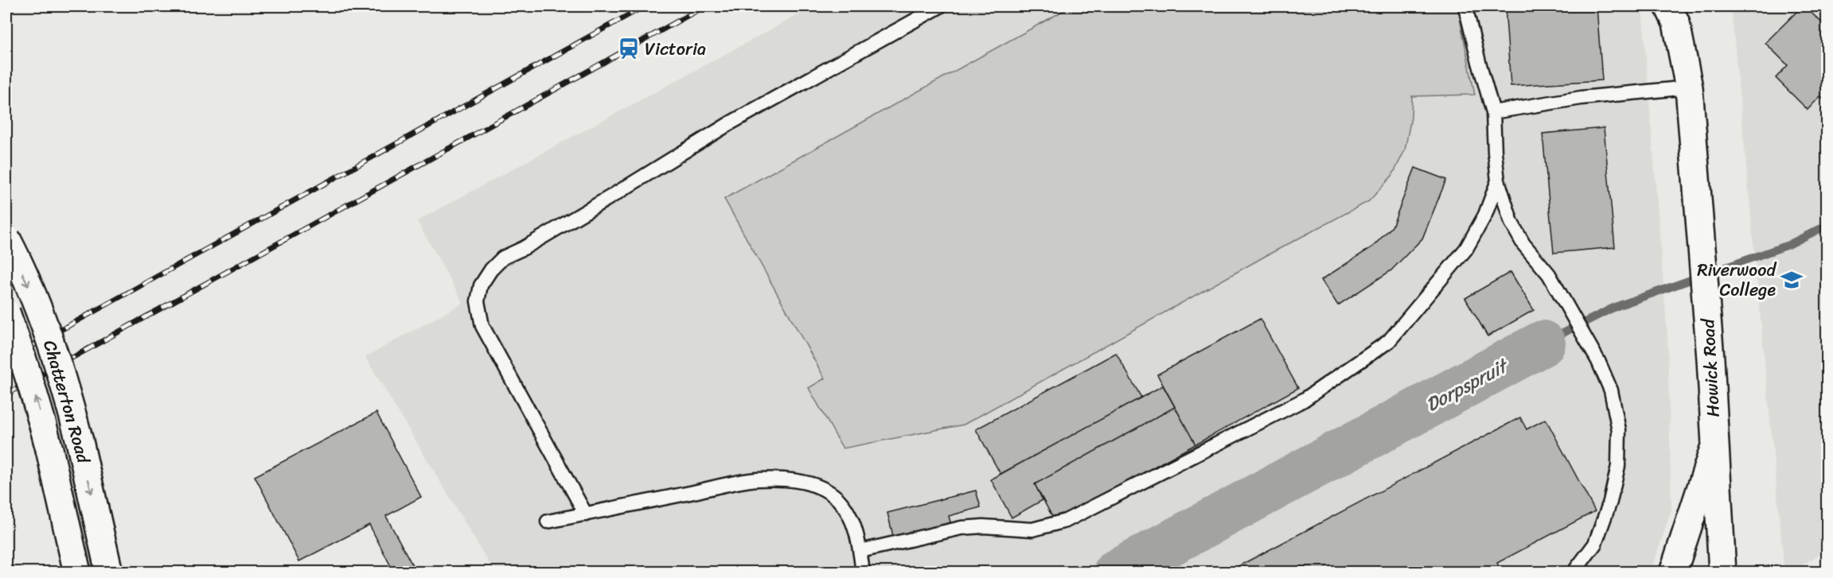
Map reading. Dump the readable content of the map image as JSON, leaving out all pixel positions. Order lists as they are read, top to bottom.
{
  "streets": {
    "street": ["Howick Road", "Chatterton Road"]
  },
  "water": ["Dorpspruit"],
  "places": {
    "station": ["Victoria"],
    "school or university": ["Riverwood College"]
  }
}
